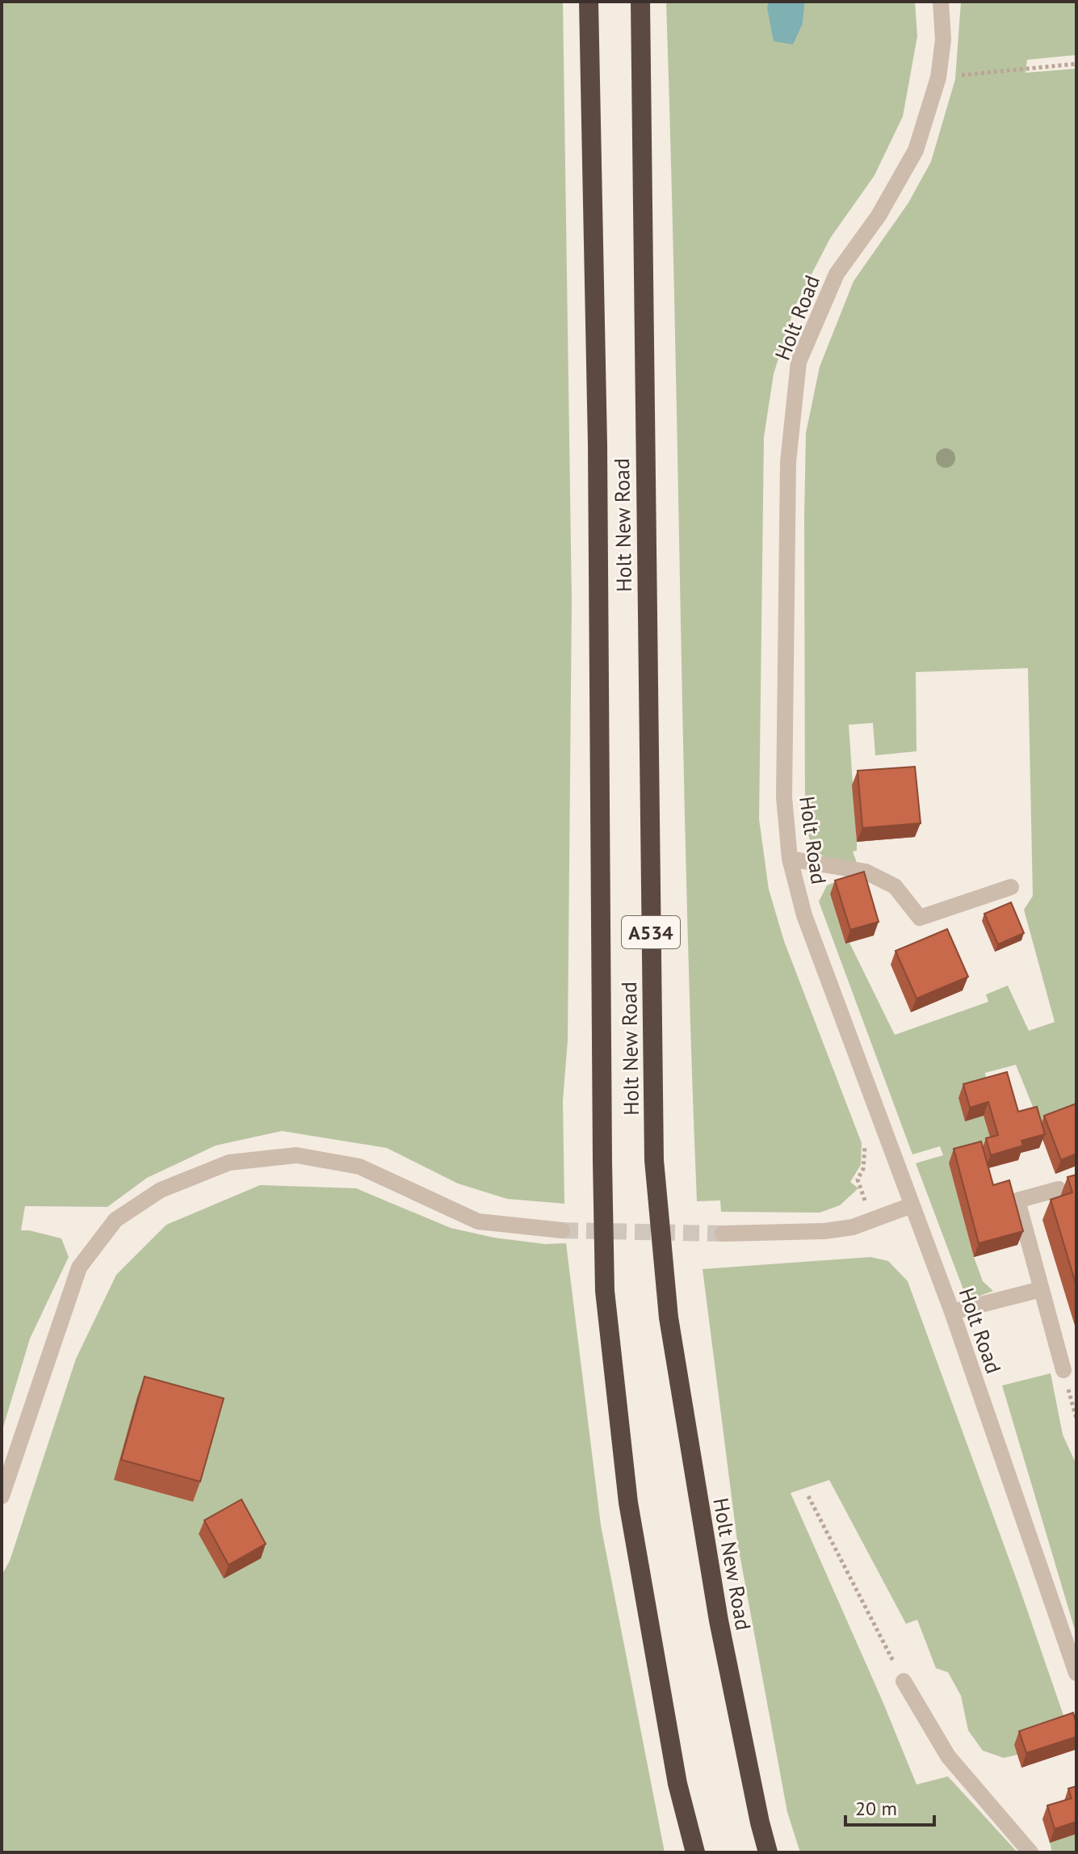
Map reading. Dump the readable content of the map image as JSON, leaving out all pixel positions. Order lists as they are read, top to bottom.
{
  "streets": {
    "highway": ["Holt New Road", "A534"],
    "street": ["Holt Road"]
  },
  "scale_bar": "20 m"
}
